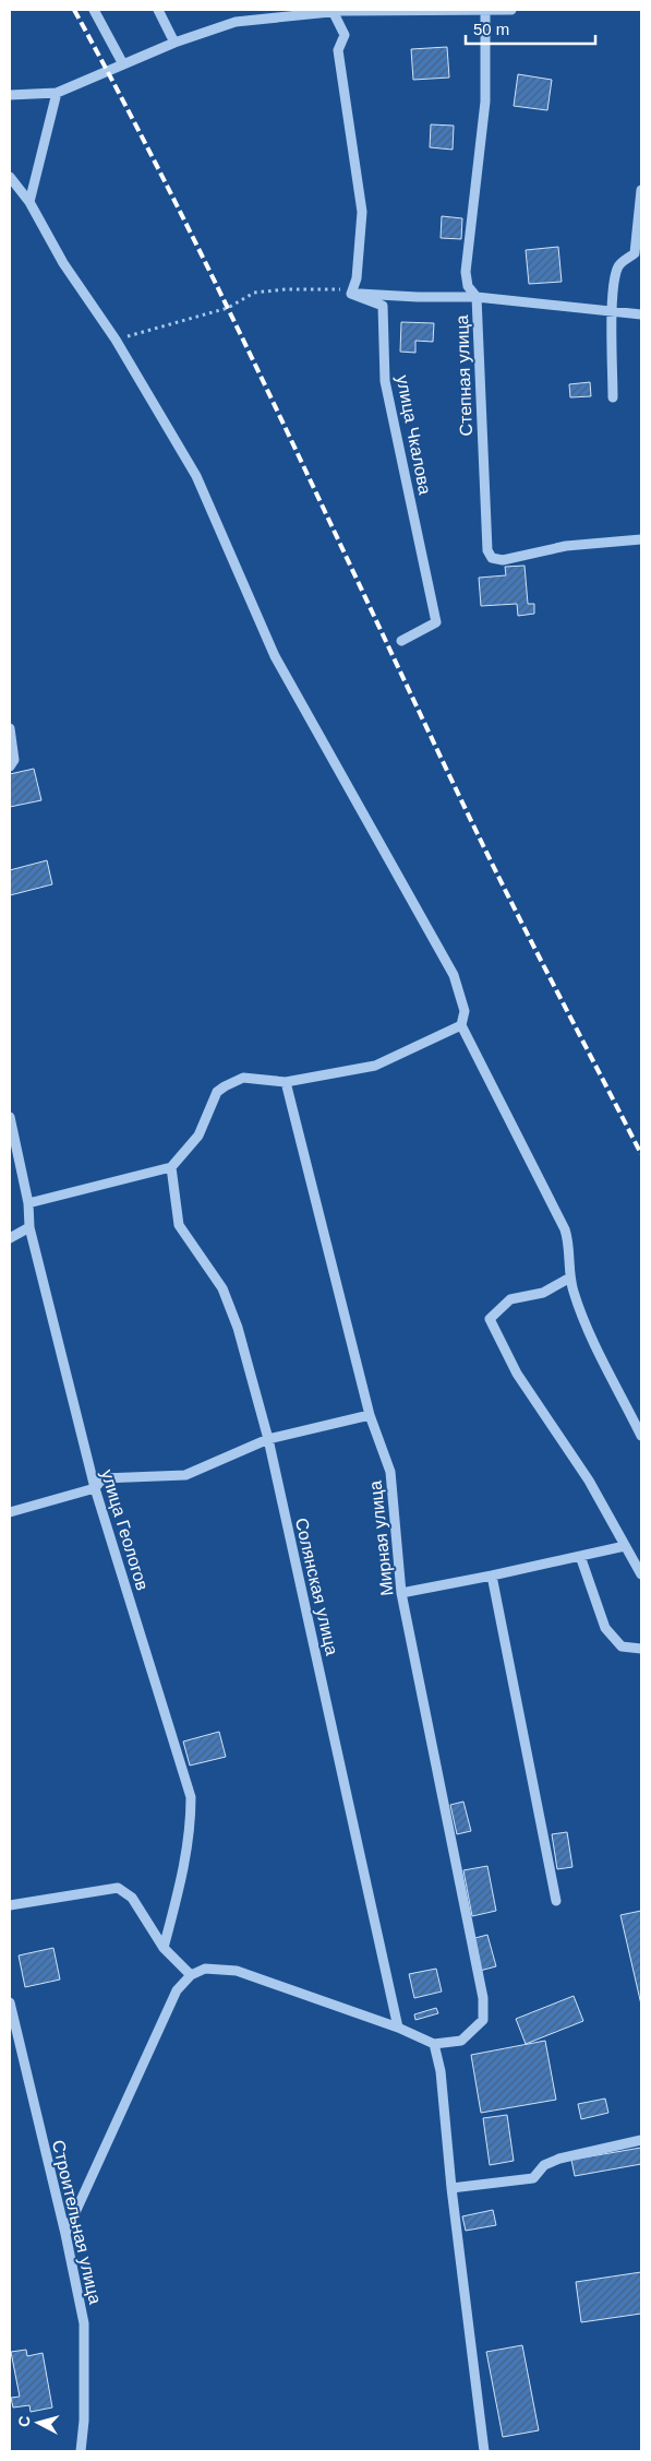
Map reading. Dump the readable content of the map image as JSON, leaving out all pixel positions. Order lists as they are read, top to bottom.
{
  "streets": {
    "street": [
      "Степная улица",
      "улица Чкалова",
      "улица Геологов",
      "Мирная улица",
      "Солянская улица",
      "Строительная улица"
    ]
  },
  "scale_bar": "50 m",
  "north": "left"
}
